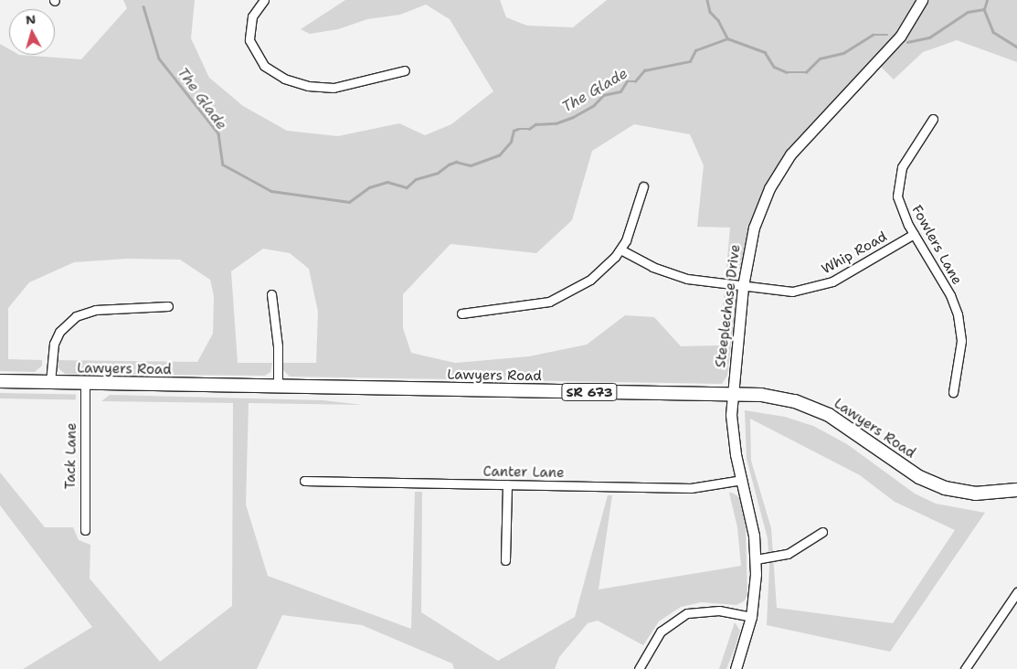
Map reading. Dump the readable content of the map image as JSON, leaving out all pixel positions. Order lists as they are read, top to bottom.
{
  "streets": {
    "main road": ["Lawyers Road", "SR 673"],
    "street": [
      "Fowlers Lane",
      "Whip Road",
      "Steeplechase Drive",
      "Tack Lane",
      "Canter Lane"
    ]
  },
  "crossings": [
    ["Fowlers Lane", "Whip Road"],
    ["Whip Road", "Steeplechase Drive"],
    ["Steeplechase Drive", "Lawyers Road"],
    ["Steeplechase Drive", "Canter Lane"],
    ["Lawyers Road", "Tack Lane"]
  ],
  "water": ["The Glade"],
  "north": "top"
}
